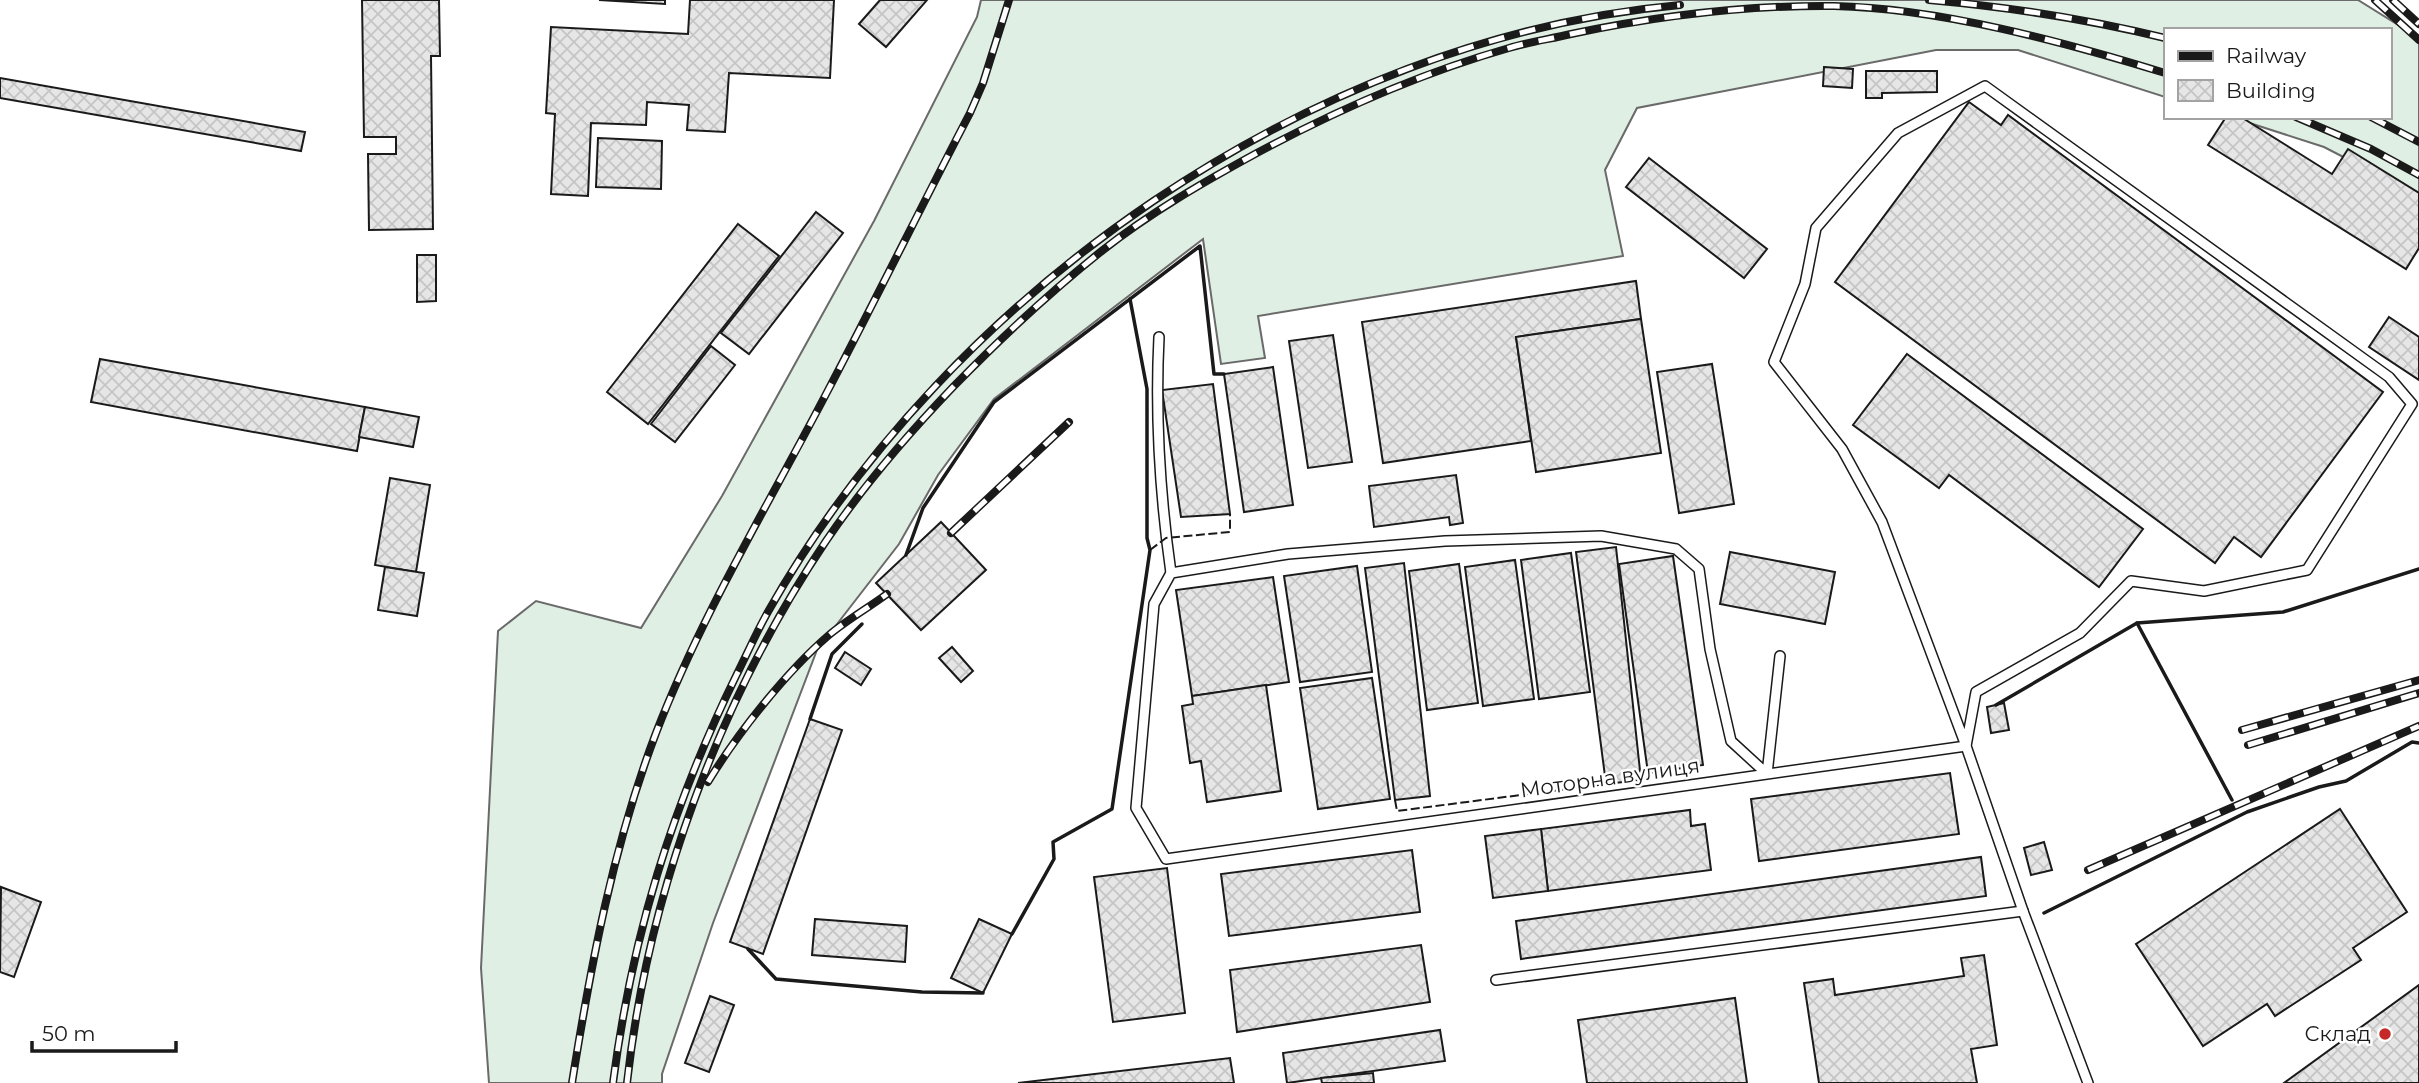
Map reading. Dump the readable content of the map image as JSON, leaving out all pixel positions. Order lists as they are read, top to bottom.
{
  "streets": {
    "lane": ["Моторна вулиця"]
  },
  "places": ["Склад"],
  "legend": ["Railway", "Building"],
  "scale_bar": "50 m"
}
